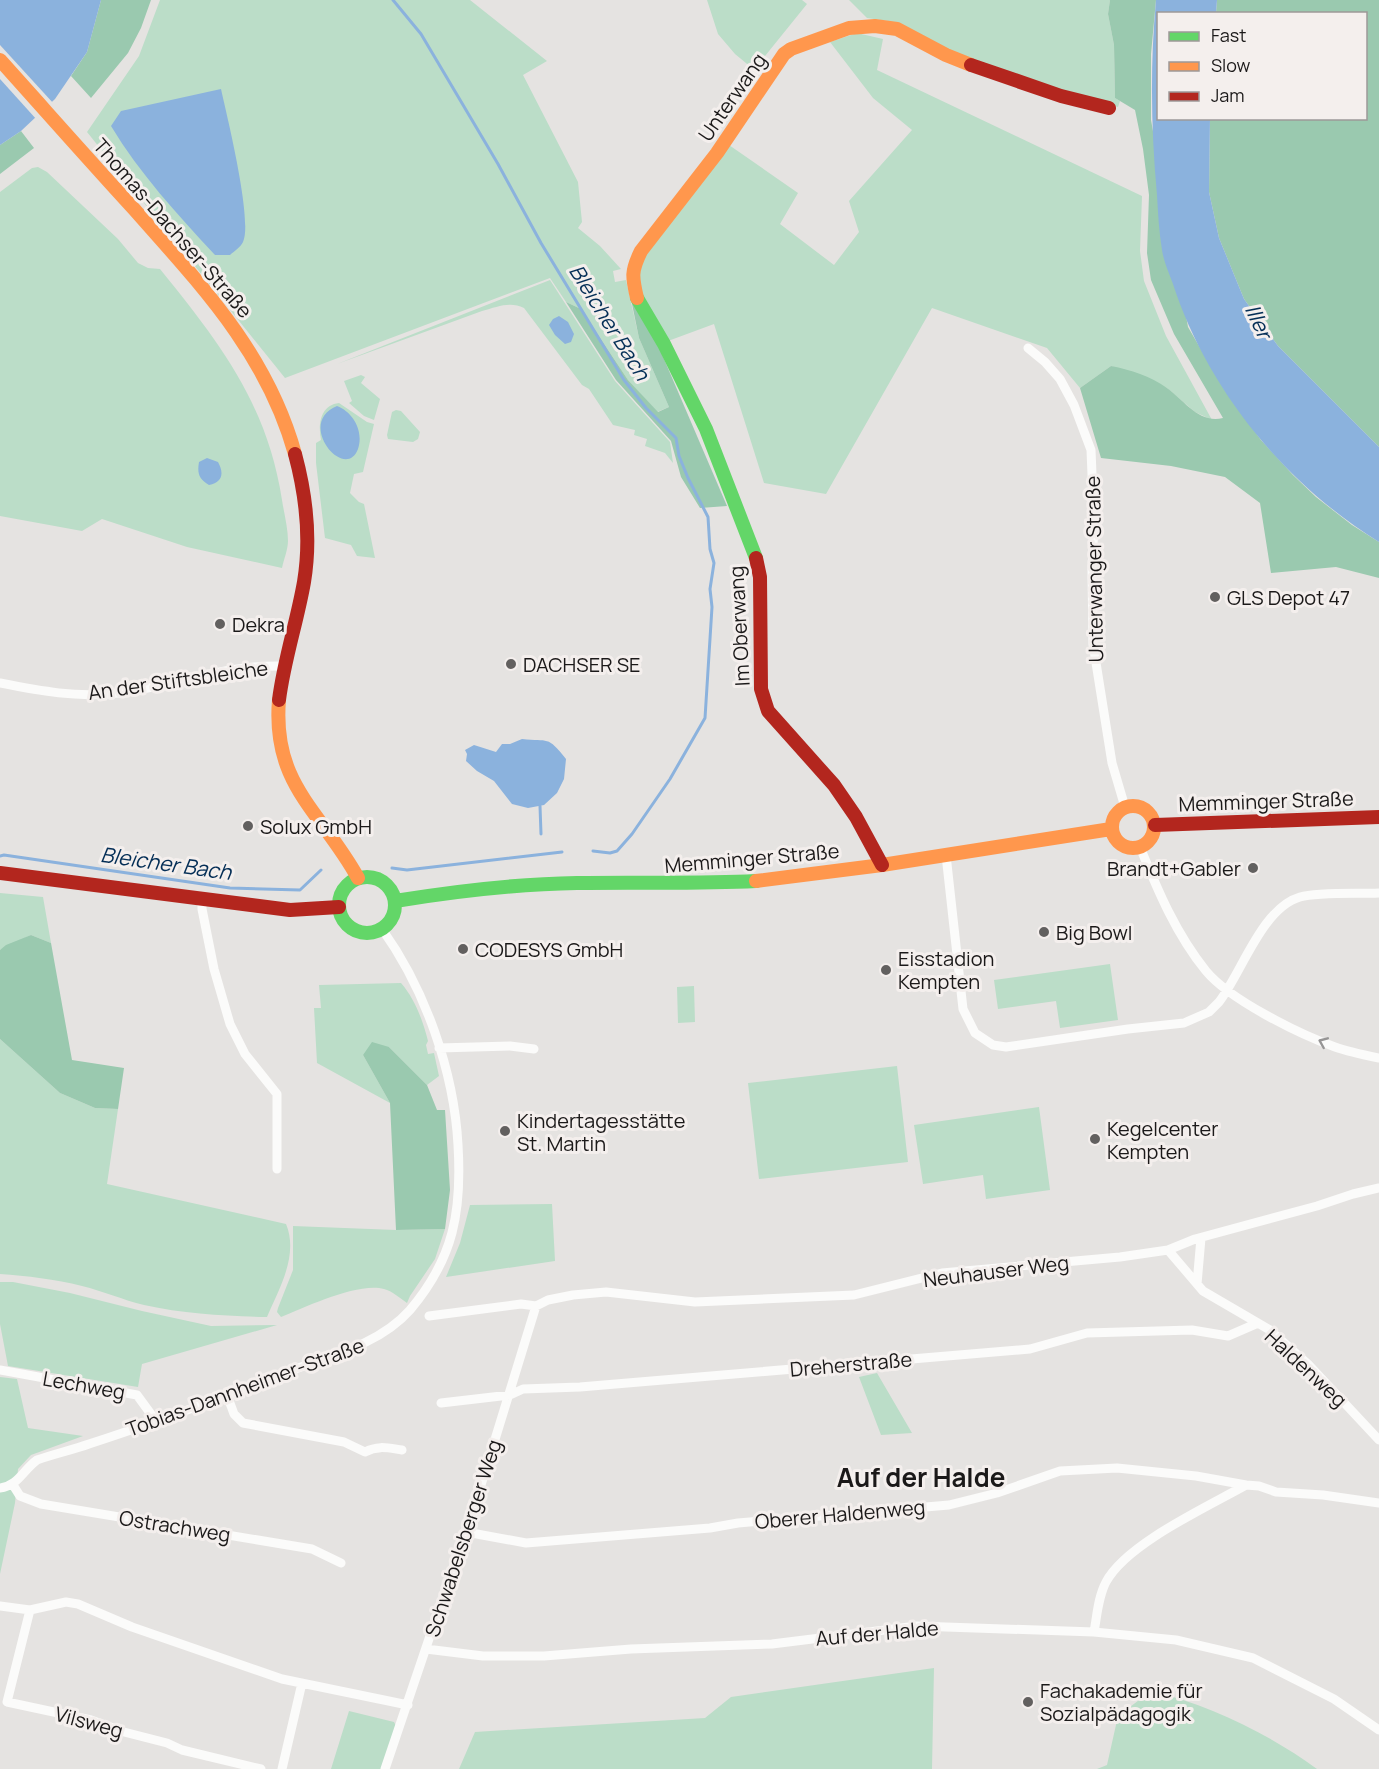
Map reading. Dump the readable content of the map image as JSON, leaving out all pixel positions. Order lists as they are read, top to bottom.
{
  "streets": {
    "street": [
      "Unterwang",
      "Thomas-Dachser-Straße",
      "Unterwanger Straße",
      "Im Oberwang",
      "An der Stiftsbleiche",
      "Memminger Straße",
      "Neuhauser Weg",
      "Dreherstraße",
      "Haldenweg",
      "Lechweg",
      "Tobias-Dannheimer-Straße",
      "Oberer Haldenweg",
      "Ostrachweg",
      "Schwabelsberger Weg",
      "Auf der Halde",
      "Vilsweg"
    ]
  },
  "crossings": [
    ["Unterwang", "Im Oberwang"],
    ["Thomas-Dachser-Straße", "An der Stiftsbleiche"],
    ["Thomas-Dachser-Straße", "Memminger Straße"],
    ["Thomas-Dachser-Straße", "Tobias-Dannheimer-Straße"],
    ["Unterwanger Straße", "Memminger Straße"],
    ["Im Oberwang", "Memminger Straße"],
    ["Memminger Straße", "Tobias-Dannheimer-Straße"],
    ["Neuhauser Weg", "Haldenweg"],
    ["Neuhauser Weg", "Schwabelsberger Weg"],
    ["Dreherstraße", "Haldenweg"],
    ["Dreherstraße", "Schwabelsberger Weg"],
    ["Lechweg", "Tobias-Dannheimer-Straße"],
    ["Tobias-Dannheimer-Straße", "Ostrachweg"],
    ["Oberer Haldenweg", "Schwabelsberger Weg"],
    ["Schwabelsberger Weg", "Auf der Halde"]
  ],
  "districts": ["Auf der Halde"],
  "water": ["Iller", "Bleicher Bach"],
  "places": [
    "GLS Depot 47",
    "Dekra",
    "DACHSER SE",
    "Solux GmbH",
    "Brandt+Gabler",
    "Big Bowl",
    "CODESYS GmbH",
    "Eisstadion Kempten",
    "Kindertagesstätte St. Martin",
    "Kegelcenter Kempten",
    "Fachakademie für Sozialpädagogik"
  ],
  "legend": ["Fast", "Slow", "Jam"]
}
